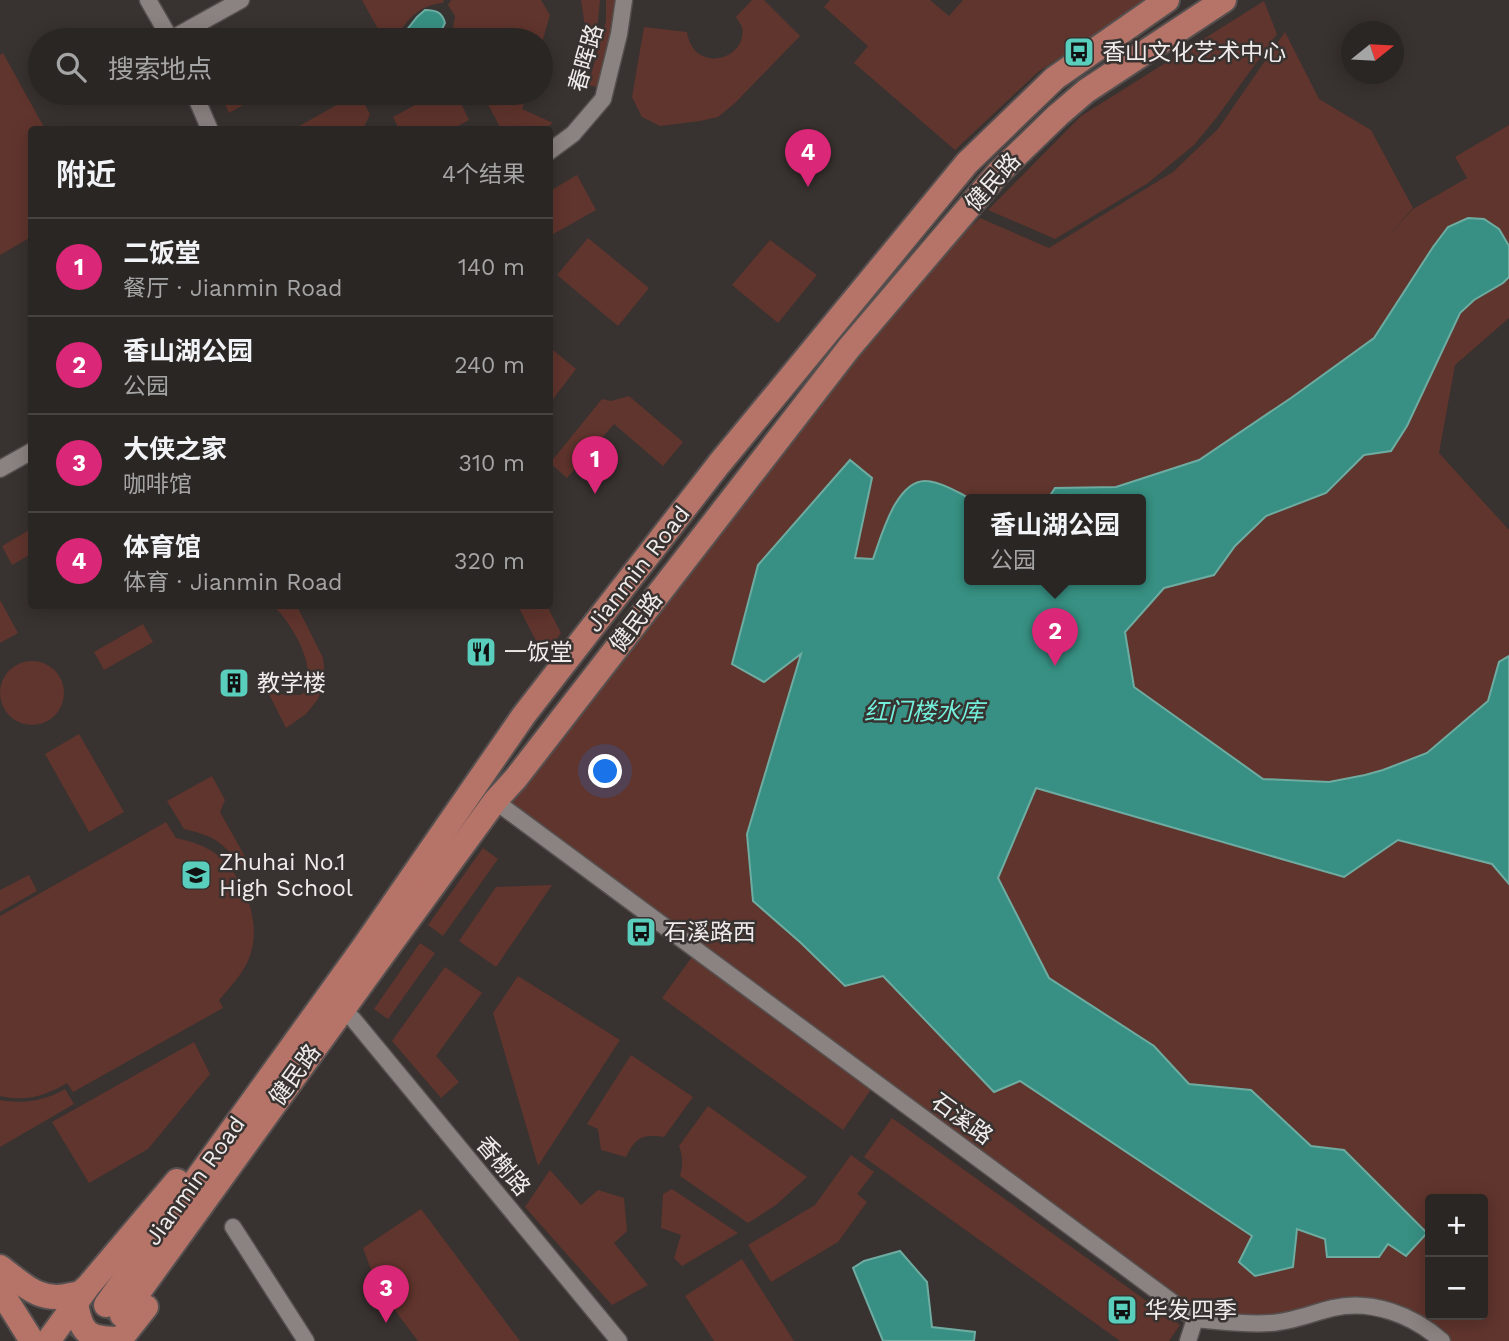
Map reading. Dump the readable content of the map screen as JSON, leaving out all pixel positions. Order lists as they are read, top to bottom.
{
  "streets": {
    "main road": ["健民路", "Jianmin Road"],
    "street": ["春晖路", "石溪路", "香榭路"]
  },
  "crossings": [
    ["健民路", "Jianmin Road"],
    ["健民路", "石溪路"]
  ],
  "water": ["红门楼水库"],
  "places": {
    "bus stop": ["香山文化艺术中心", "石溪路西", "华发四季"],
    "restaurant": ["一饭堂"],
    "building": ["教学楼"],
    "school or university": ["Zhuhai No.1 High School"]
  },
  "north": "right",
  "page": {
    "search": "搜索地点",
    "heading": ["附近", "4个结果"],
    "pins": [
      "4",
      "1",
      "2",
      "3"
    ],
    "list": [
      {
        "mark": "1",
        "name": "二饭堂",
        "note": "餐厅 · Jianmin Road",
        "value": "140 m"
      },
      {
        "mark": "2",
        "name": "香山湖公园",
        "note": "公园",
        "value": "240 m"
      },
      {
        "mark": "3",
        "name": "大侠之家",
        "note": "咖啡馆",
        "value": "310 m"
      },
      {
        "mark": "4",
        "name": "体育馆",
        "note": "体育 · Jianmin Road",
        "value": "320 m"
      }
    ],
    "popup": ["香山湖公园", "公园"],
    "map_buttons": ["+", "−"]
  }
}
